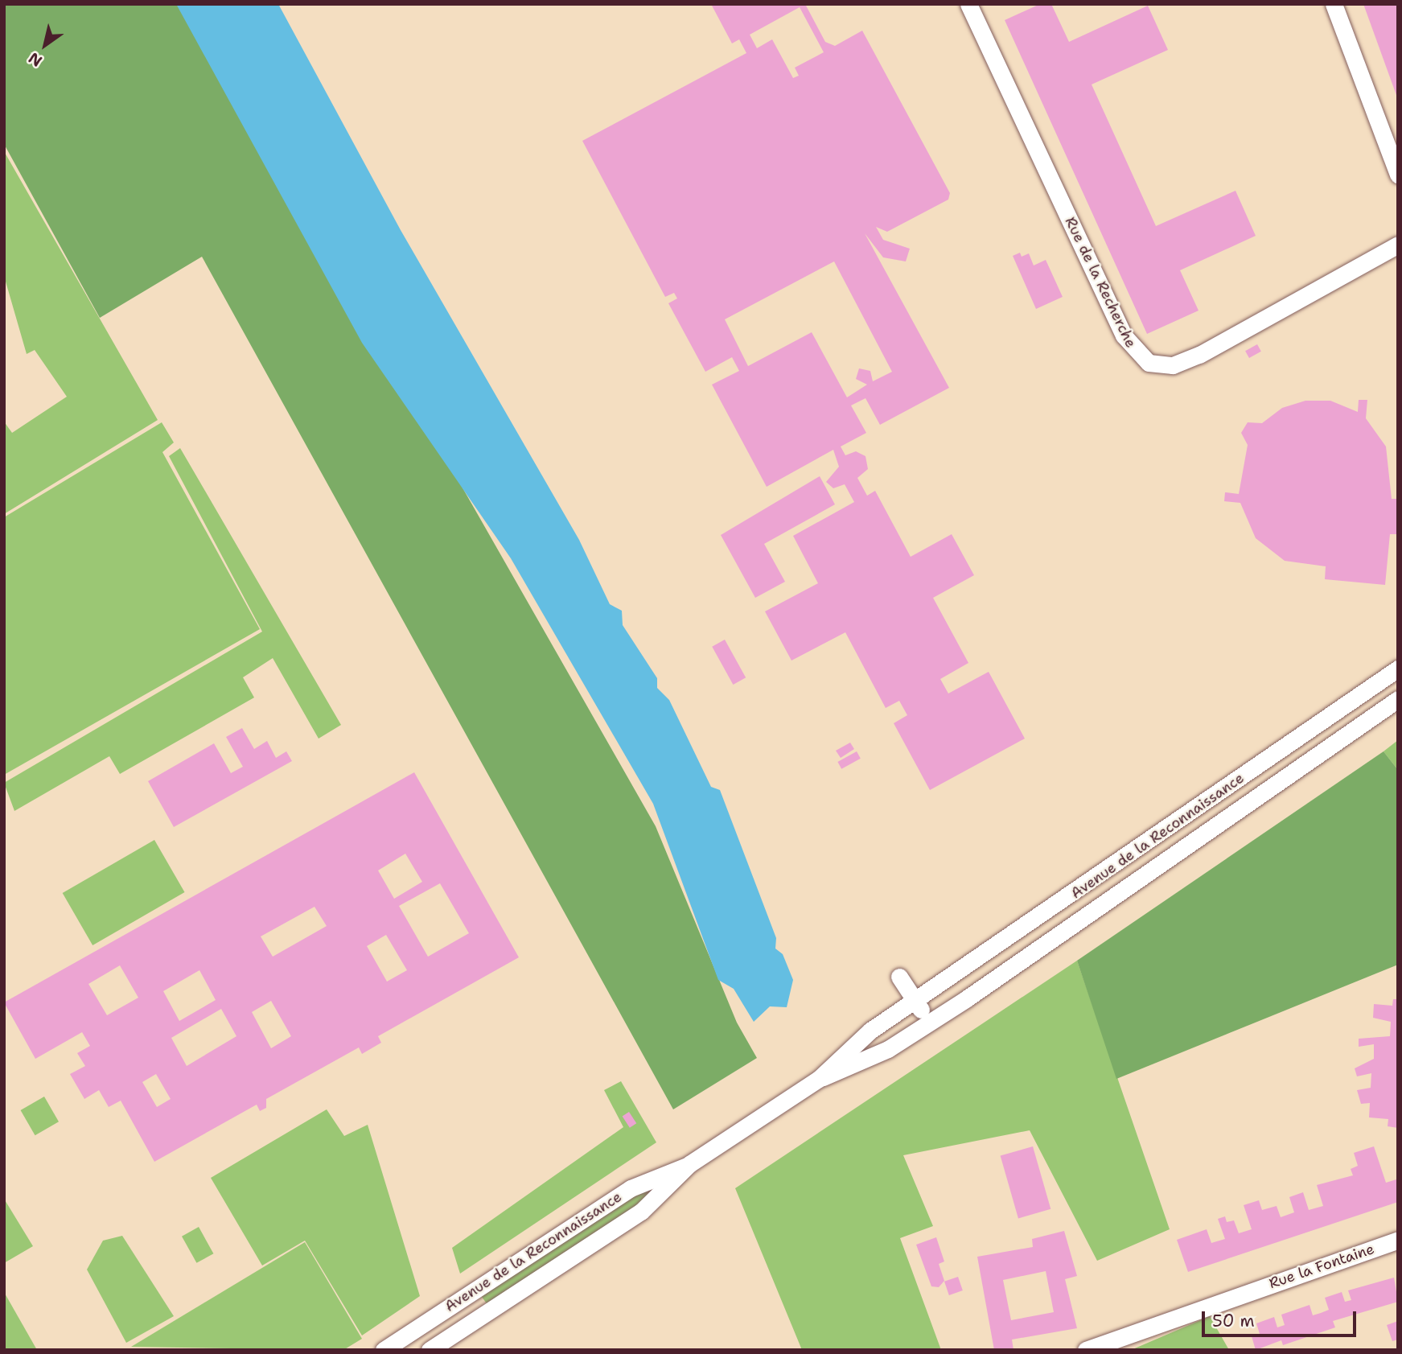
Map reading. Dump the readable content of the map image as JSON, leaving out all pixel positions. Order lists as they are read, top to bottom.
{
  "streets": {
    "street": ["Rue de la Recherche", "Avenue de la Reconnaissance", "Rue la Fontaine"]
  },
  "scale_bar": "50 m",
  "north": "bottom left"
}
